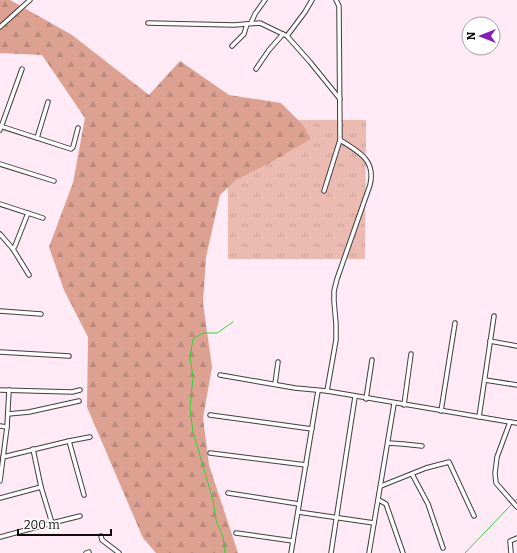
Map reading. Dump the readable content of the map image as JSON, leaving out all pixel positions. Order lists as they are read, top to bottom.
{
  "scale_bar": "200 m",
  "north": "left"
}
